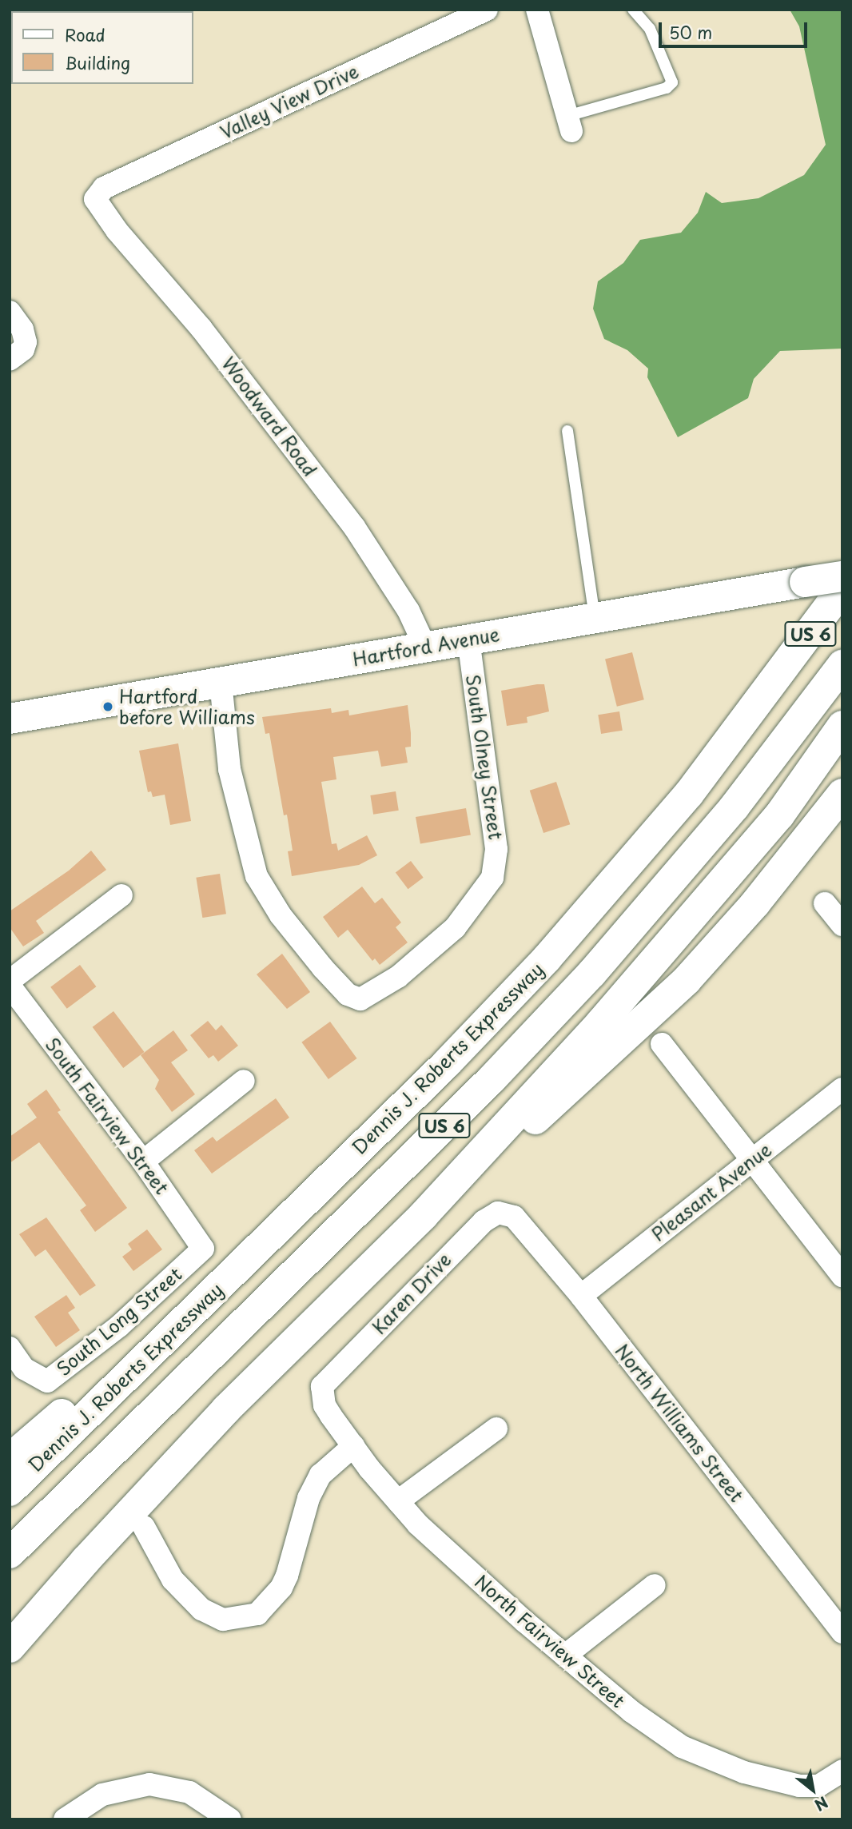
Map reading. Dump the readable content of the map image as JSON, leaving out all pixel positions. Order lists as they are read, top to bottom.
{
  "streets": {
    "main road": ["US 6", "Hartford Avenue", "Dennis J. Roberts Expressway"],
    "street": [
      "Valley View Drive",
      "Woodward Road",
      "South Olney Street",
      "South Fairview Street",
      "Pleasant Avenue",
      "Karen Drive",
      "South Long Street",
      "North Williams Street",
      "North Fairview Street"
    ]
  },
  "crossings": [
    ["Valley View Drive", "Woodward Road"],
    ["Woodward Road", "Hartford Avenue"],
    ["Hartford Avenue", "South Olney Street"],
    ["South Fairview Street", "South Long Street"],
    ["Pleasant Avenue", "North Williams Street"],
    ["Karen Drive", "North Williams Street"],
    ["Karen Drive", "North Fairview Street"]
  ],
  "places": ["Hartford before Williams"],
  "legend": ["Road", "Building"],
  "scale_bar": "50 m",
  "north": "bottom right"
}
